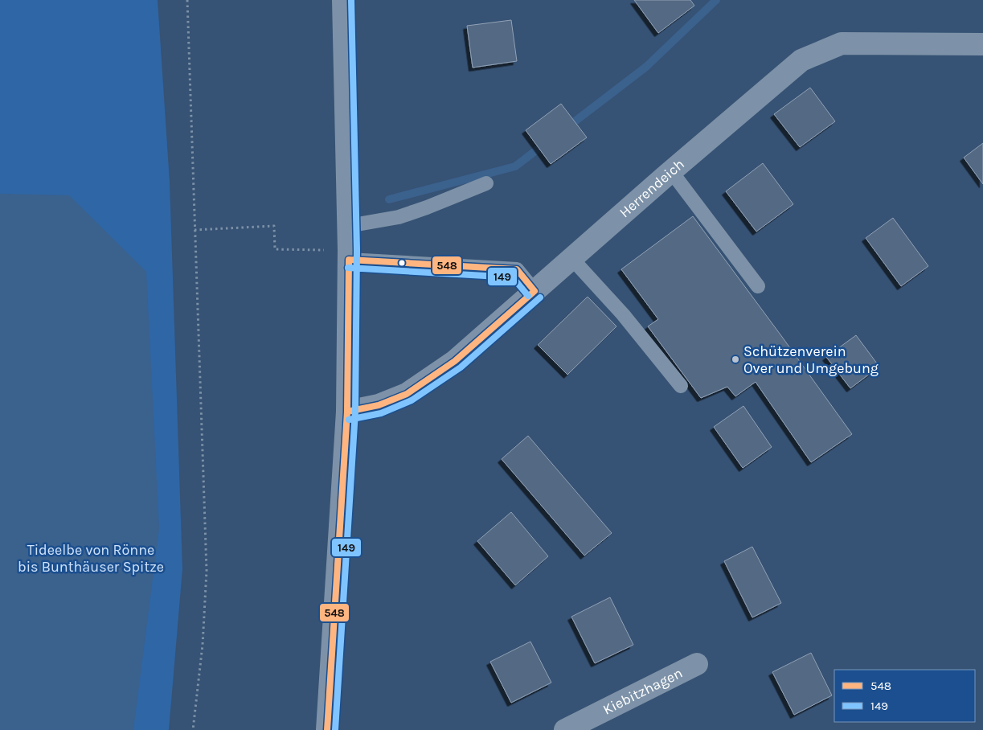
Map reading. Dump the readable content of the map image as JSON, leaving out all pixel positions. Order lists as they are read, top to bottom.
{
  "streets": {
    "street": ["Herrendeich", "Kiebitzhagen"]
  },
  "parks": ["Tideelbe von Rönne bis Bunthäuser Spitze"],
  "places": ["Schützenverein Over und Umgebung"],
  "lines": ["transit line 149", "transit line 548"],
  "legend": ["548", "149"]
}
